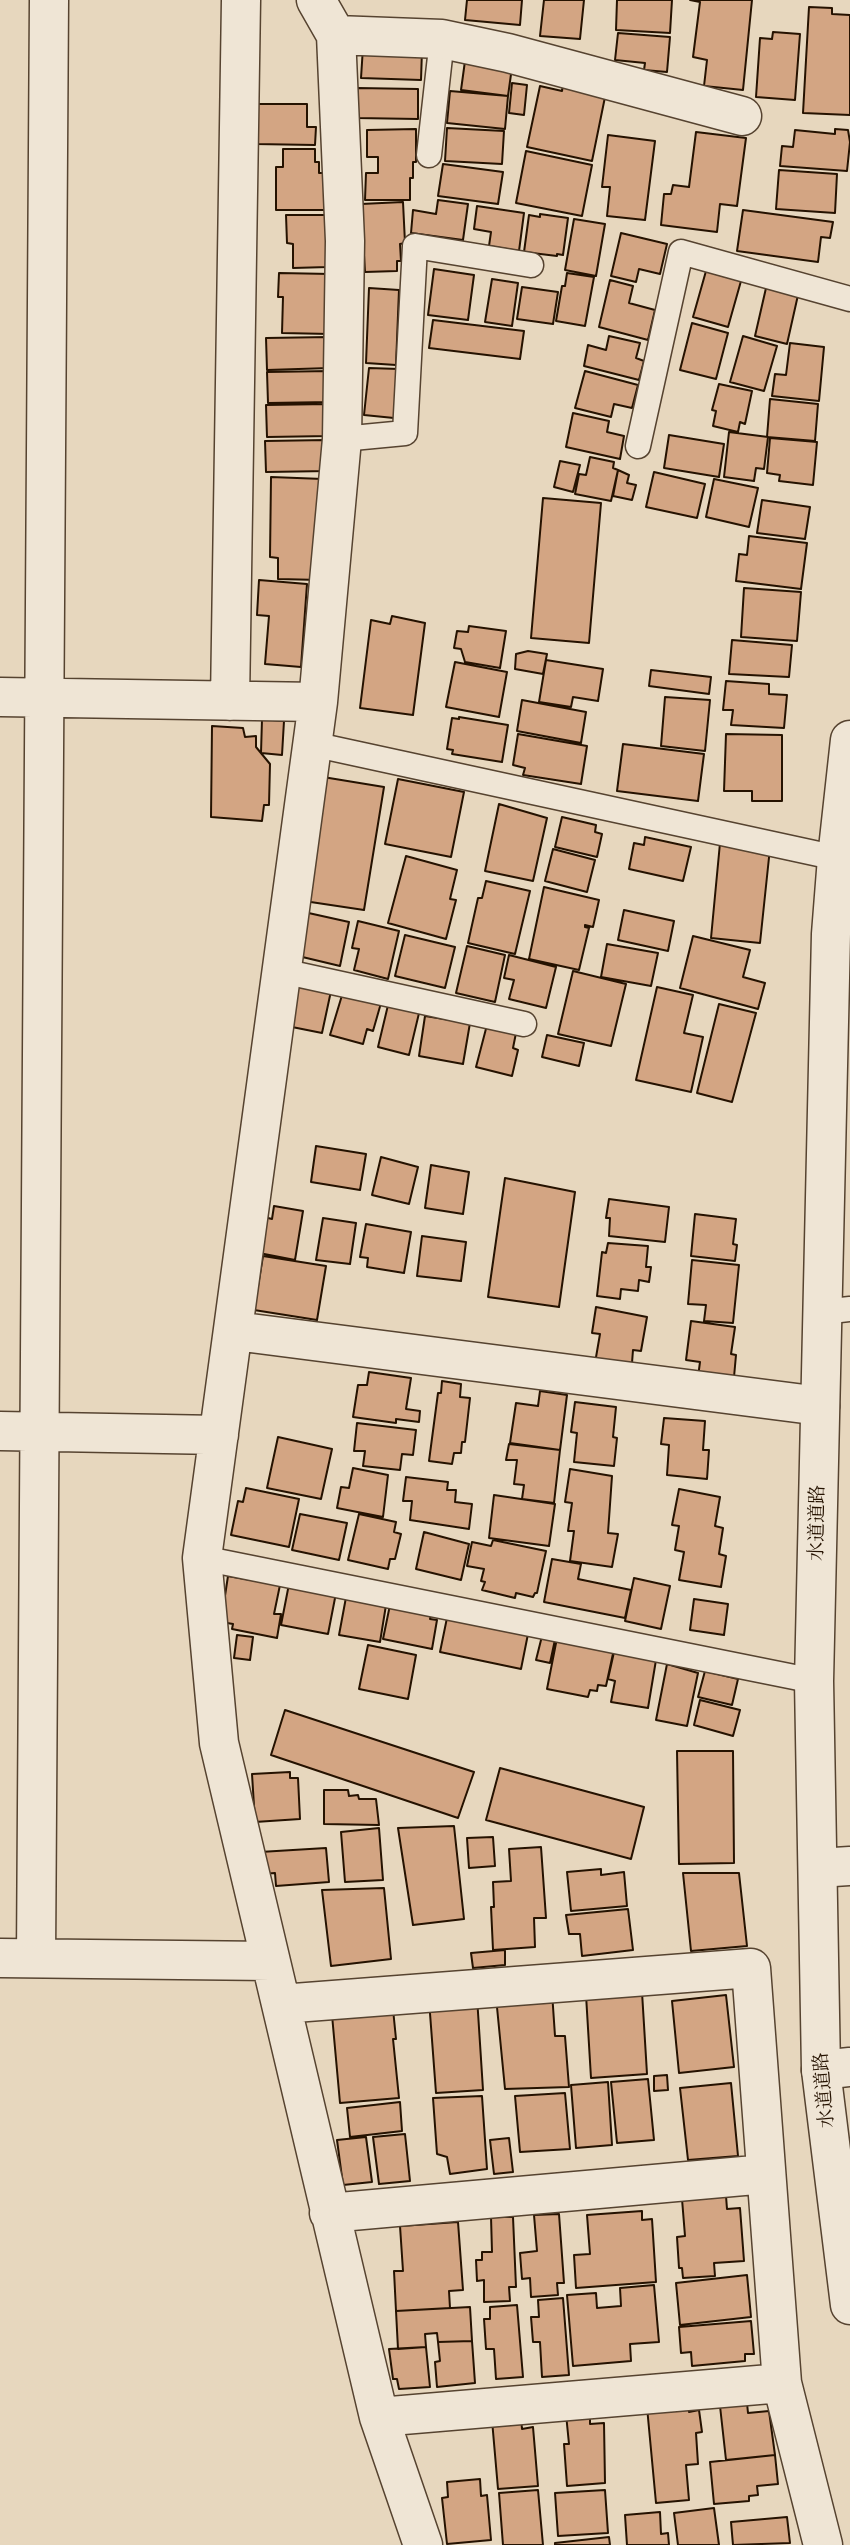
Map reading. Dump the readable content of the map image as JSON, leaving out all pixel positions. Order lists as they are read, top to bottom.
{
  "streets": {
    "street": ["水道道路"]
  }
}
